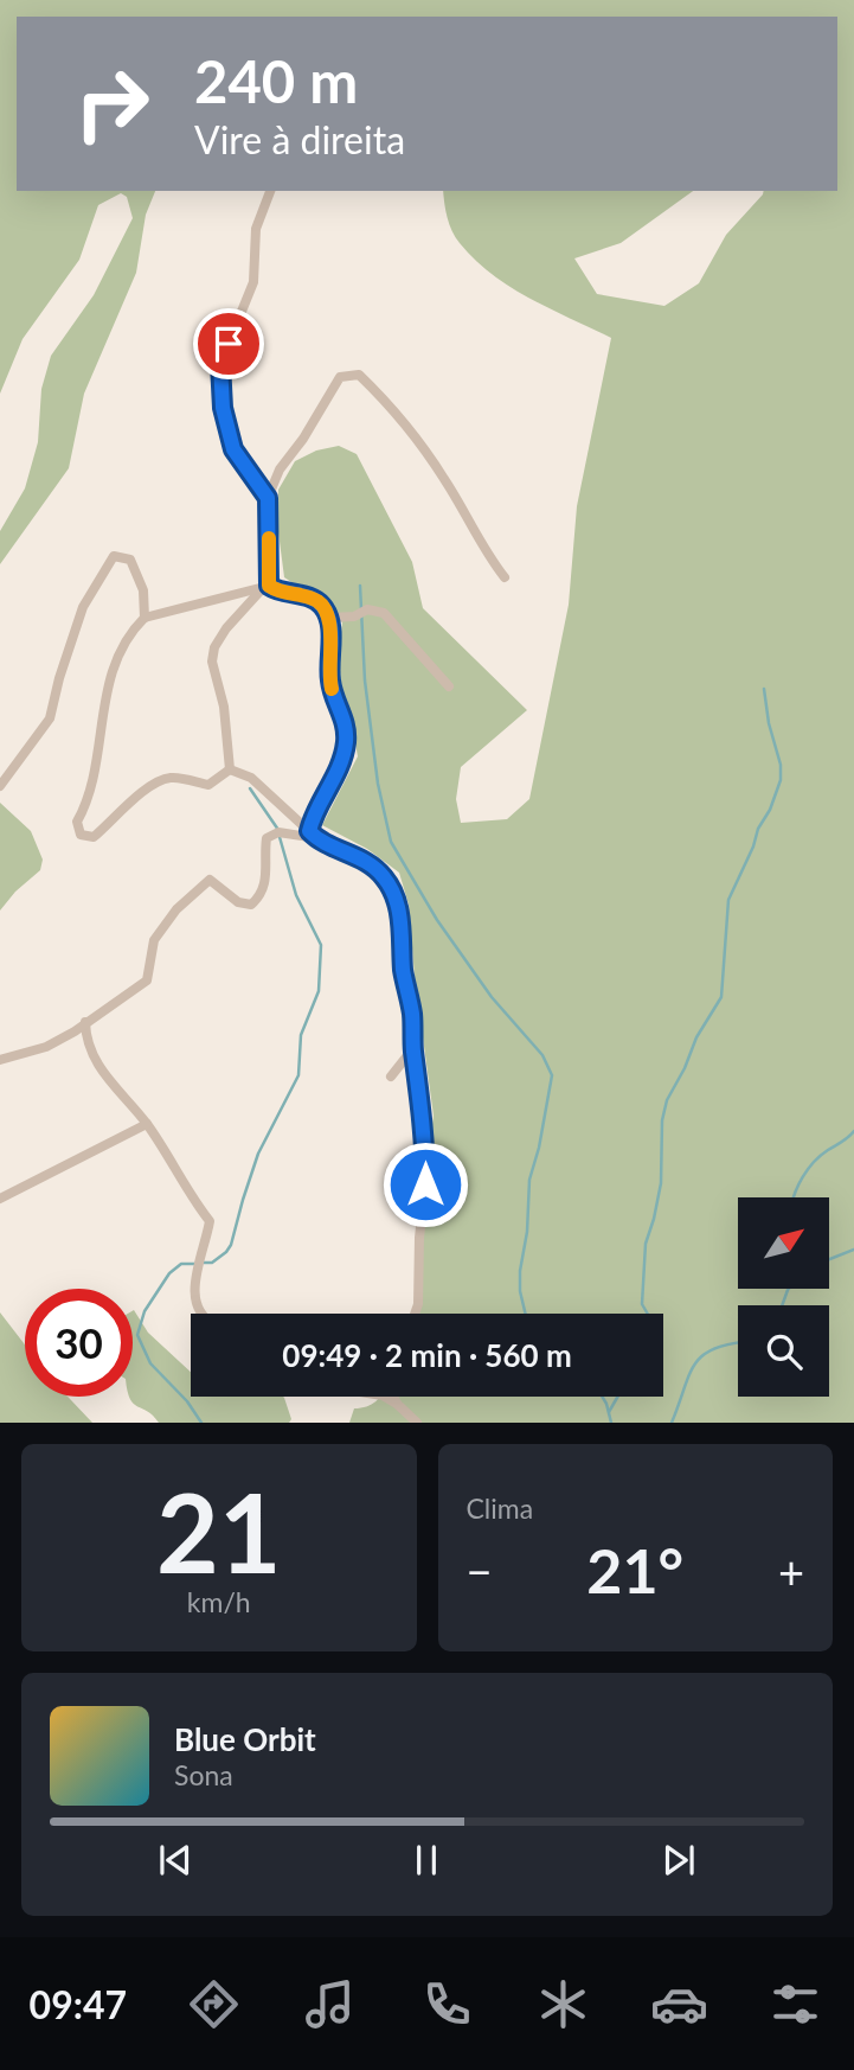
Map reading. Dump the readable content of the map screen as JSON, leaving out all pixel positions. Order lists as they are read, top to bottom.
{
  "north": "top right",
  "page": {
    "turn": ["240 m", "Vire à direita"],
    "limit": "30",
    "trip": "09:49 · 2 min · 560 m",
    "tile": [
      ["21", "km/h"],
      "Clima"
    ],
    "heat": ["−", "21°", "+"],
    "song": ["Blue Orbit", "Sona"],
    "tabs": "09:47"
  }
}
